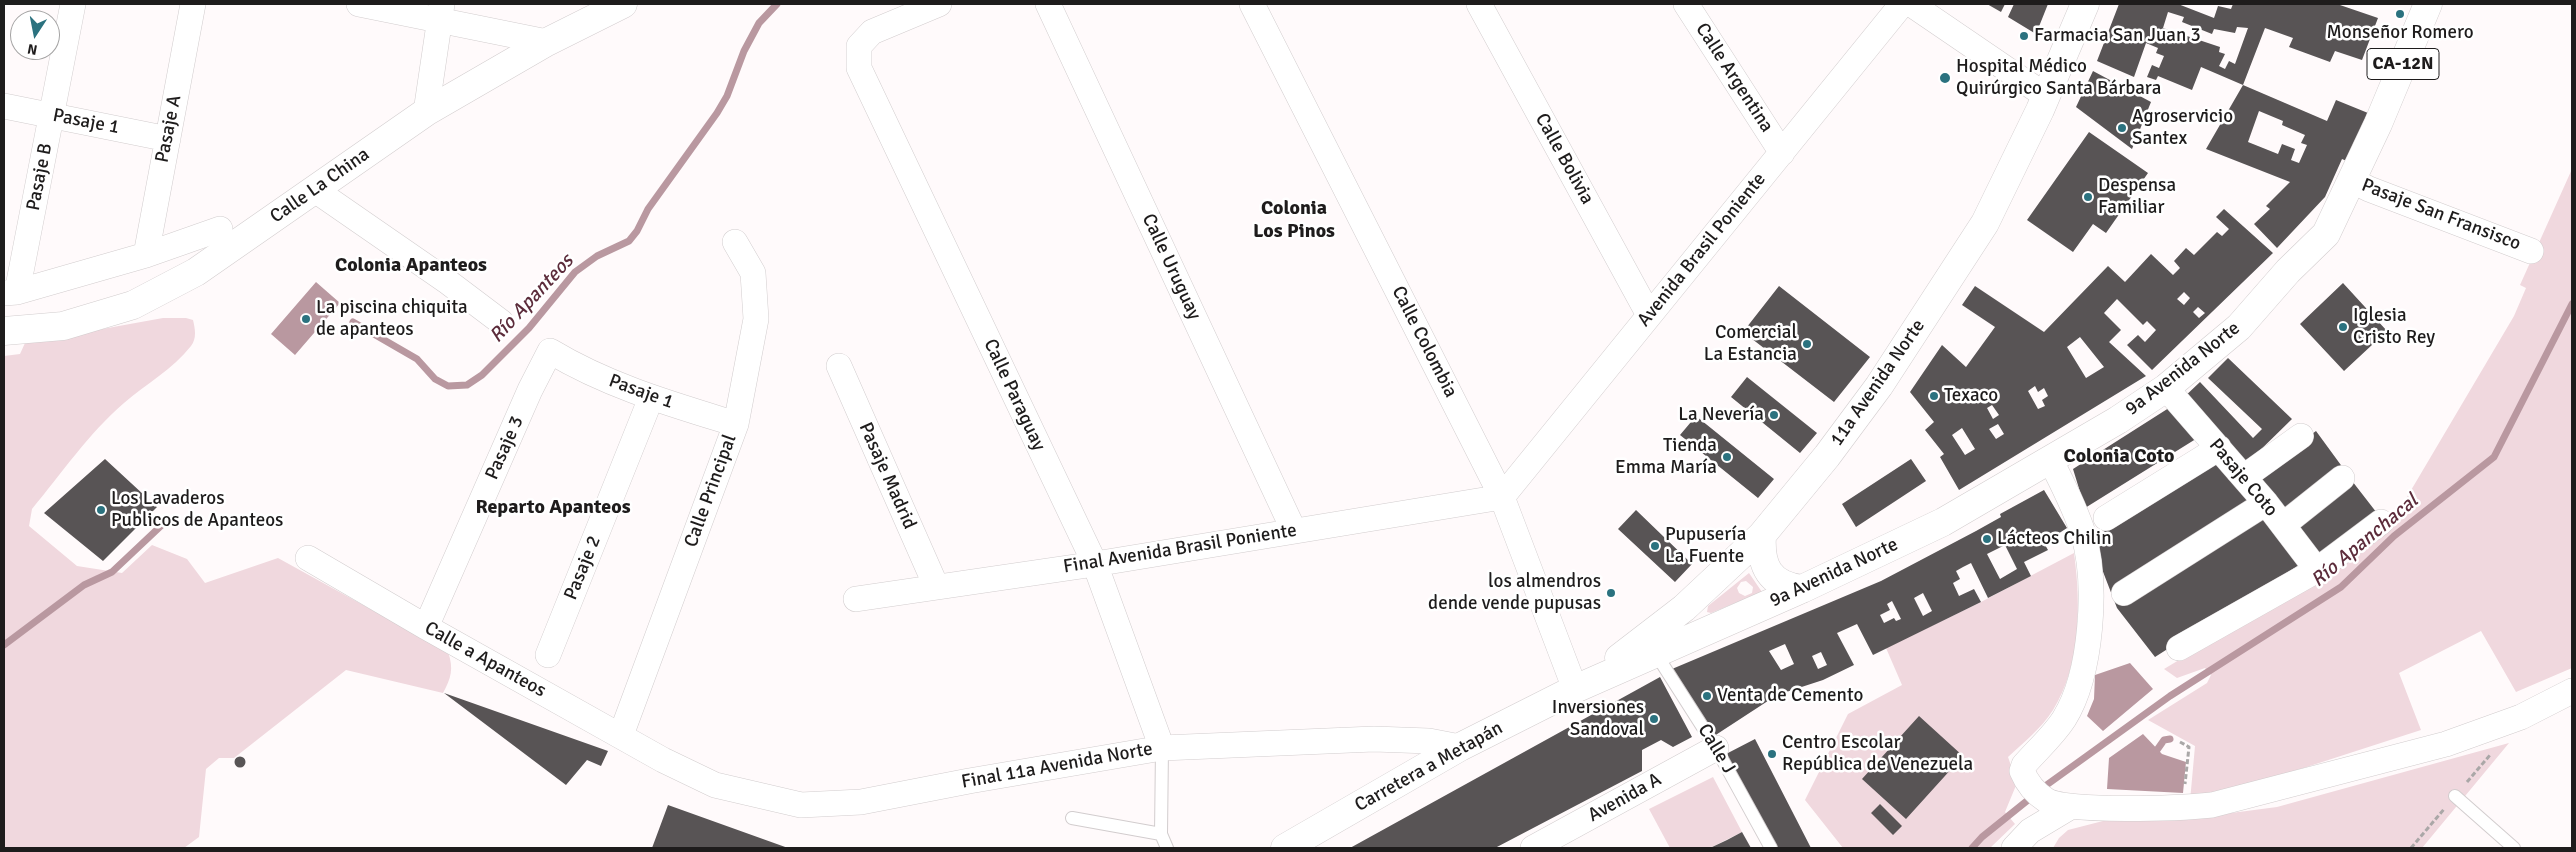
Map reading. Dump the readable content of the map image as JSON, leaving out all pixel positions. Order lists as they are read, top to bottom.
{
  "streets": {
    "main road": [
      "CA-12N",
      "Calle La China",
      "9a Avenida Norte",
      "11a Avenida Norte",
      "Carretera a Metapán"
    ],
    "street": [
      "Calle Argentina",
      "Pasaje 1",
      "Pasaje A",
      "Calle Bolivia",
      "Pasaje B",
      "Pasaje San Fransisco",
      "Avenida Brasil Poniente",
      "Calle Uruguay",
      "Calle Colombia",
      "Calle Paraguay",
      "Pasaje 3",
      "Pasaje Madrid",
      "Pasaje Coto",
      "Calle Principal",
      "Final Avenida Brasil Poniente",
      "Pasaje 2",
      "Calle a Apanteos",
      "Final 11a Avenida Norte",
      "Avenida A"
    ],
    "lane": ["Calle J"]
  },
  "crossings": [
    ["Calle Argentina", "Avenida Brasil Poniente"],
    ["Pasaje 1", "Pasaje A"],
    ["Pasaje 1", "Pasaje B"],
    ["Pasaje 1", "Pasaje 3"],
    ["Pasaje 1", "Calle Principal"],
    ["Pasaje 1", "Pasaje 2"],
    ["Calle Bolivia", "Avenida Brasil Poniente"],
    ["Pasaje San Fransisco", "9a Avenida Norte"],
    ["Avenida Brasil Poniente", "Calle Colombia"],
    ["Avenida Brasil Poniente", "Final Avenida Brasil Poniente"],
    ["Calle Uruguay", "Final Avenida Brasil Poniente"],
    ["Calle Colombia", "9a Avenida Norte"],
    ["Calle Colombia", "11a Avenida Norte"],
    ["Calle Colombia", "Final Avenida Brasil Poniente"],
    ["Calle Colombia", "Carretera a Metapán"],
    ["9a Avenida Norte", "11a Avenida Norte"],
    ["9a Avenida Norte", "Pasaje Coto"],
    ["9a Avenida Norte", "Calle J"],
    ["9a Avenida Norte", "Carretera a Metapán"],
    ["11a Avenida Norte", "Carretera a Metapán"],
    ["Calle Paraguay", "Final Avenida Brasil Poniente"],
    ["Calle Paraguay", "Final 11a Avenida Norte"],
    ["Pasaje 3", "Calle a Apanteos"],
    ["Pasaje Madrid", "Final Avenida Brasil Poniente"],
    ["Calle Principal", "Calle a Apanteos"],
    ["Calle a Apanteos", "Final 11a Avenida Norte"],
    ["Calle J", "Avenida A"],
    ["Final 11a Avenida Norte", "Carretera a Metapán"]
  ],
  "districts": [
    "Colonia Los Pinos",
    "Colonia Apanteos",
    "Colonia Coto",
    "Reparto Apanteos"
  ],
  "water": ["Río Apanteos", "Río Apanchacal"],
  "places": [
    "Monseñor Romero",
    "Farmacia San Juan 3",
    "Hospital Médico Quirúrgico Santa Bárbara",
    "Agroservicio Santex",
    "Despensa Familiar",
    "La piscina chiquita de apanteos",
    "Iglesia Cristo Rey",
    "Comercial La Estancia",
    "Texaco",
    "La Nevería",
    "Tienda Emma María",
    "Los Lavaderos Publicos de Apanteos",
    "Lácteos Chilin",
    "Pupusería La Fuente",
    "los almendros dende vende pupusas",
    "Venta de Cemento",
    "Inversiones Sandoval",
    "Centro Escolar República de Venezuela"
  ],
  "north": "bottom"
}
